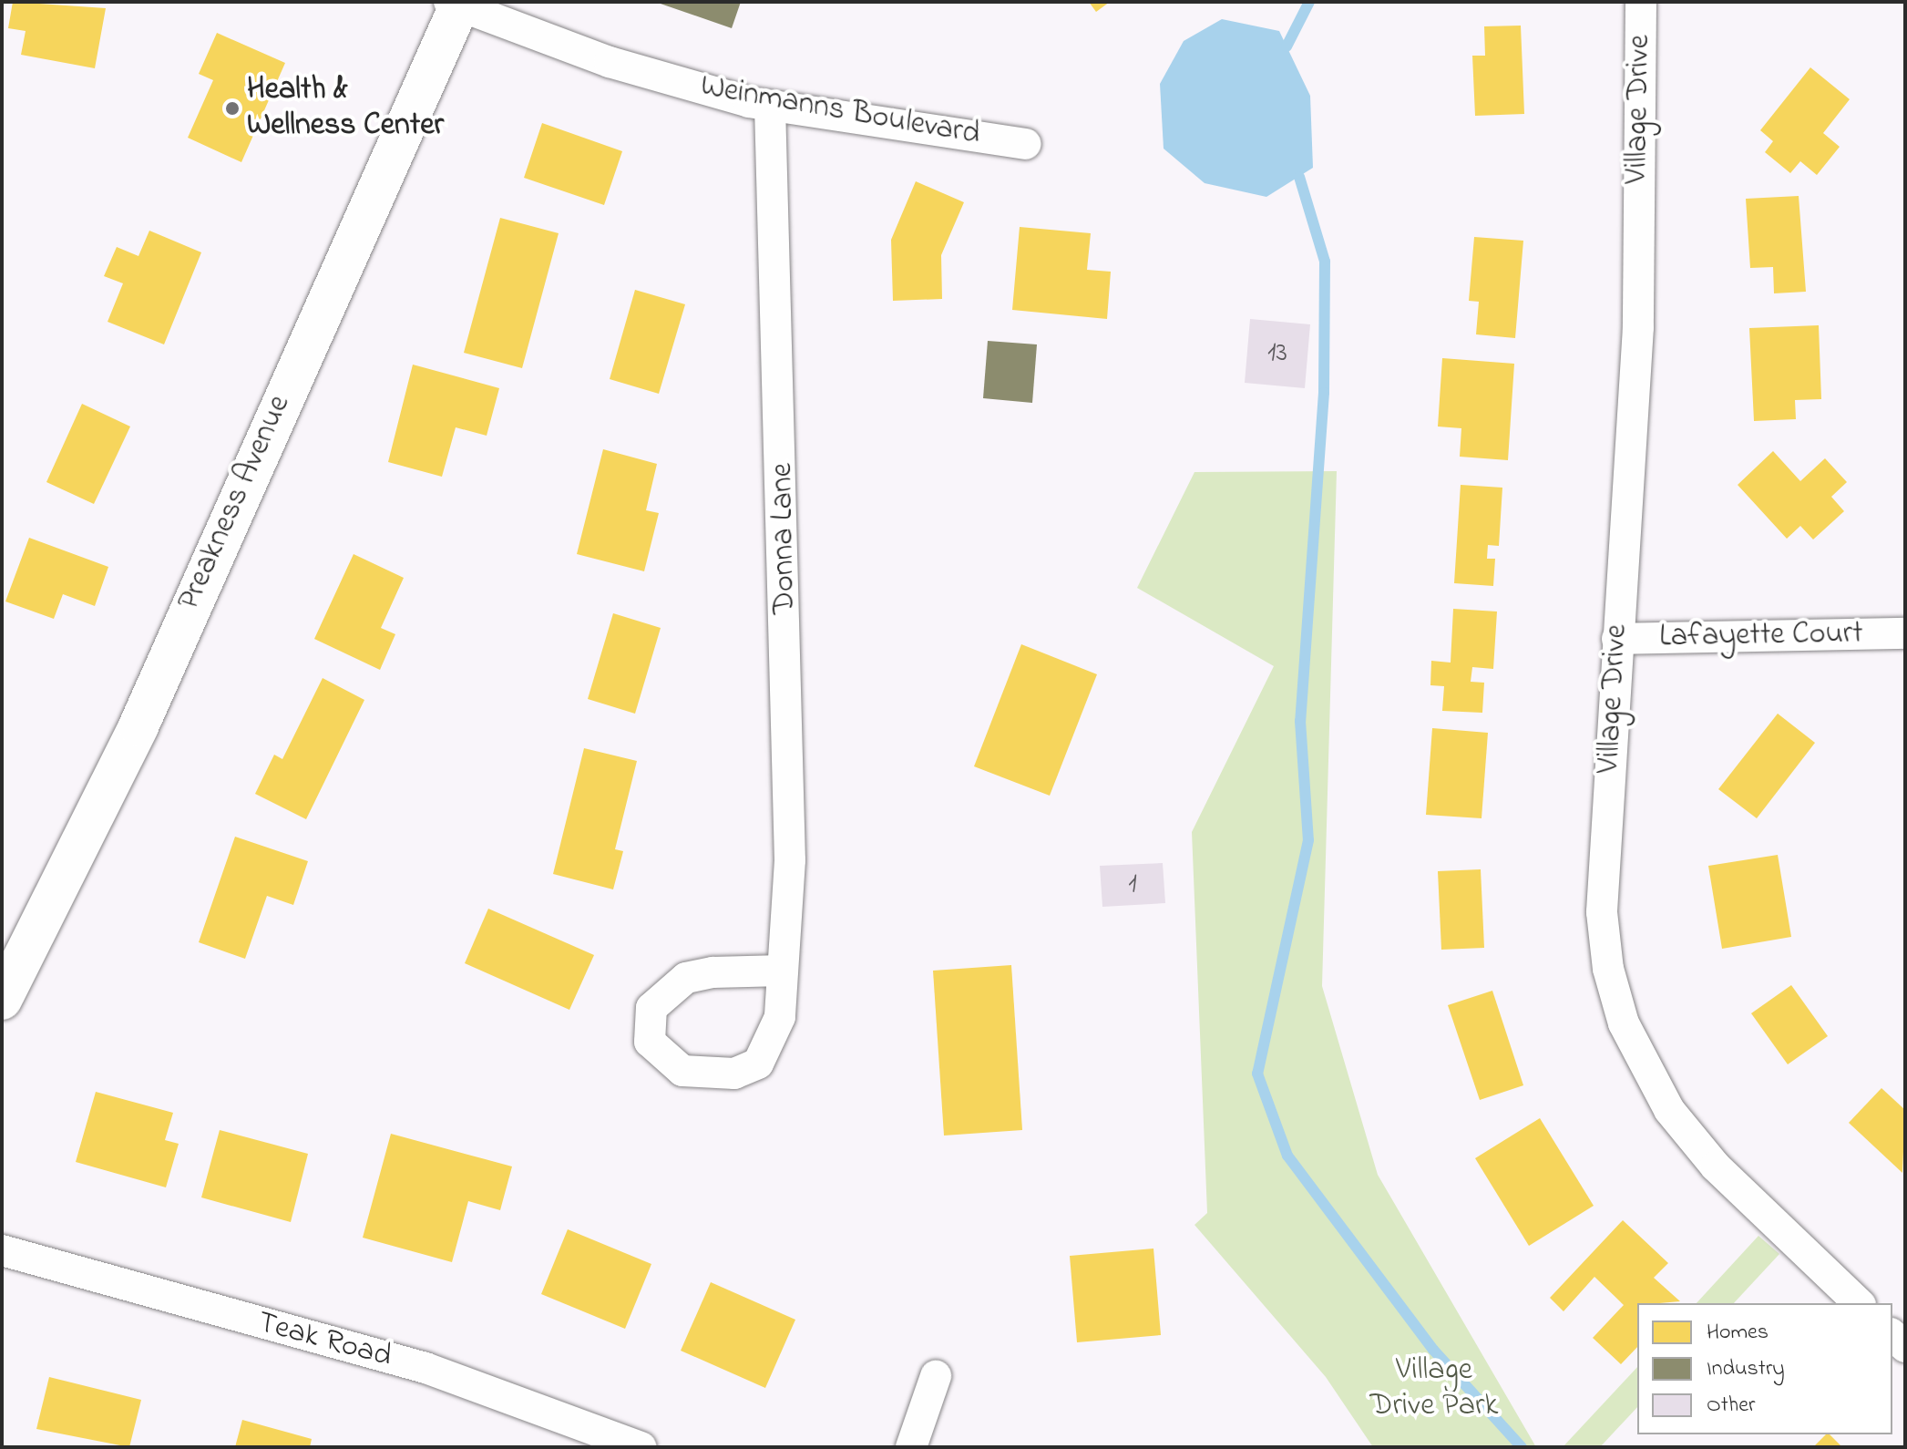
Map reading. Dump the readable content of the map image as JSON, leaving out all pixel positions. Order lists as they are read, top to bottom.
{
  "streets": {
    "main road": ["Preakness Avenue"],
    "street": [
      "Village Drive",
      "Weinmanns Boulevard",
      "Donna Lane",
      "Lafayette Court",
      "Teak Road"
    ]
  },
  "crossings": [
    ["Village Drive", "Lafayette Court"],
    ["Weinmanns Boulevard", "Preakness Avenue"],
    ["Weinmanns Boulevard", "Donna Lane"]
  ],
  "parks": ["Village Drive Park"],
  "places": ["Health & Wellness Center"],
  "house_numbers": ["13", "1"],
  "legend": ["Homes", "Industry", "Other"]
}
